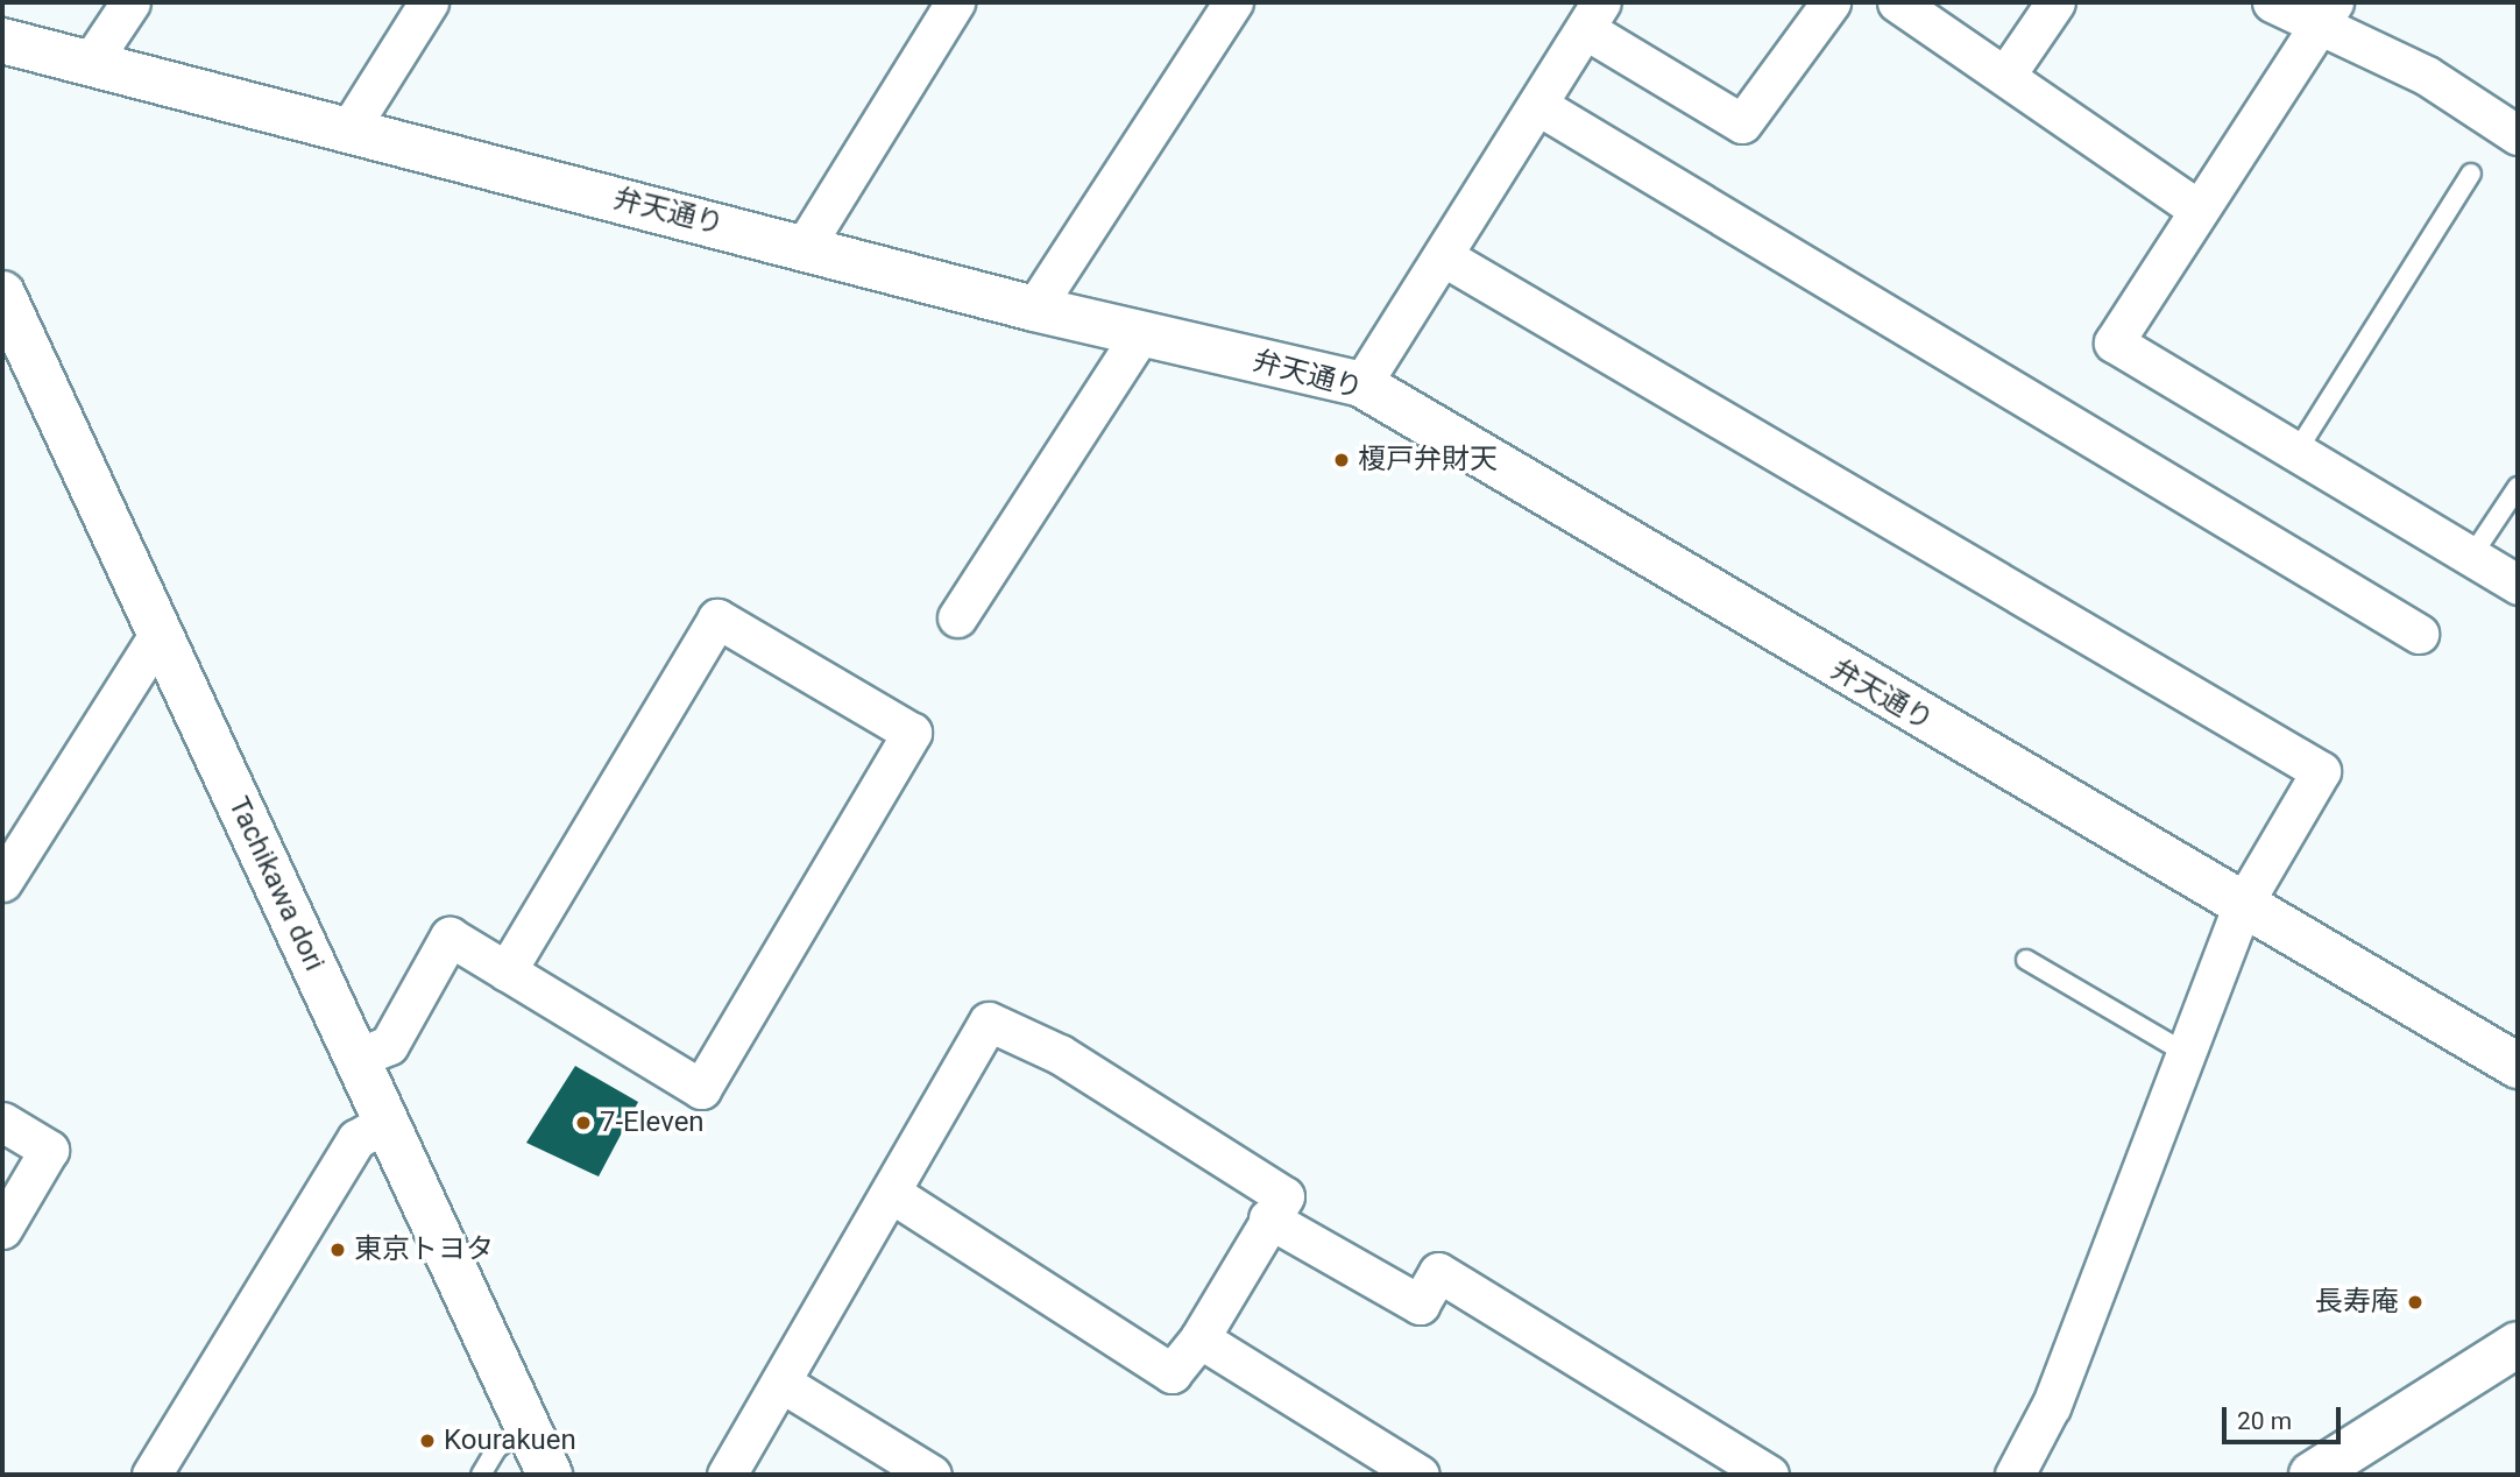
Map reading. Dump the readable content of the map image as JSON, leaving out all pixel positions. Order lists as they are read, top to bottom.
{
  "streets": {
    "street": ["弁天通り", "Tachikawa dori"]
  },
  "places": [
    "榎戸弁財天",
    "7-Eleven",
    "東京トヨタ",
    "長寿庵",
    "Kourakuen"
  ],
  "scale_bar": "20 m"
}
